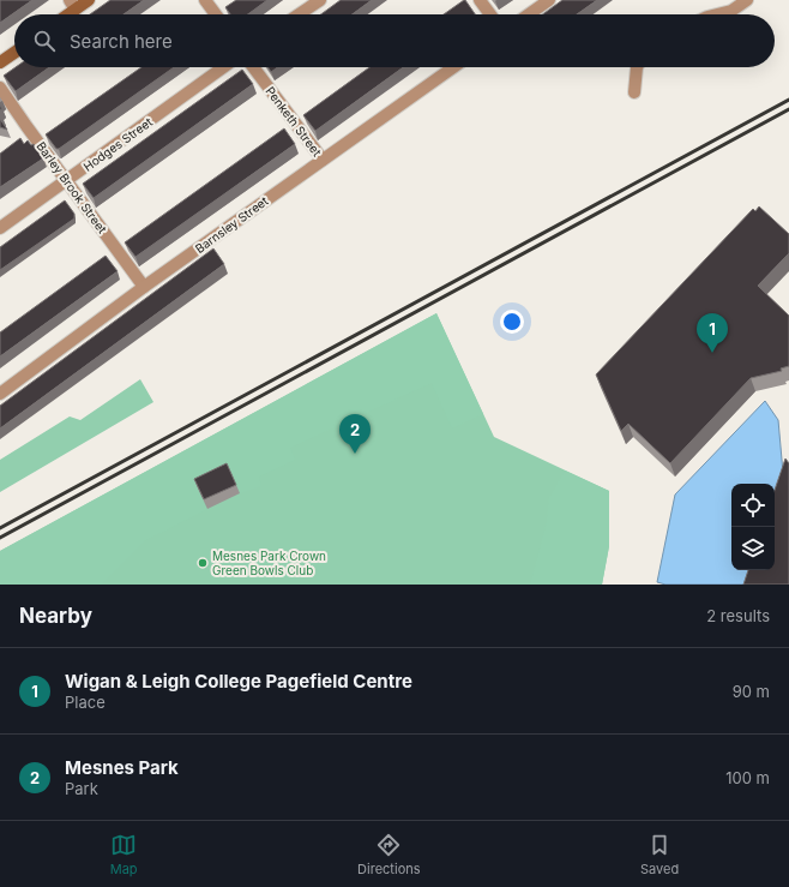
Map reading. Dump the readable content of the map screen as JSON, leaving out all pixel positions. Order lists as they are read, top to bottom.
{
  "streets": {
    "street": [
      "Penketh Street",
      "Hodges Street",
      "Barley Brook Street",
      "Barnsley Street"
    ]
  },
  "crossings": [
    ["Penketh Street", "Barnsley Street"],
    ["Hodges Street", "Barley Brook Street"],
    ["Barley Brook Street", "Barnsley Street"]
  ],
  "places": ["Mesnes Park Crown Green Bowls Club"],
  "page": {
    "search": "Search here",
    "pins": ["1", "2"],
    "heading": ["Nearby", "2 results"],
    "list": [
      {
        "mark": "1",
        "name": "Wigan & Leigh College Pagefield Centre",
        "note": "Place",
        "value": "90 m"
      },
      {
        "mark": "2",
        "name": "Mesnes Park",
        "note": "Park",
        "value": "100 m"
      }
    ],
    "nav": ["Map", "Directions", "Saved"]
  }
}
